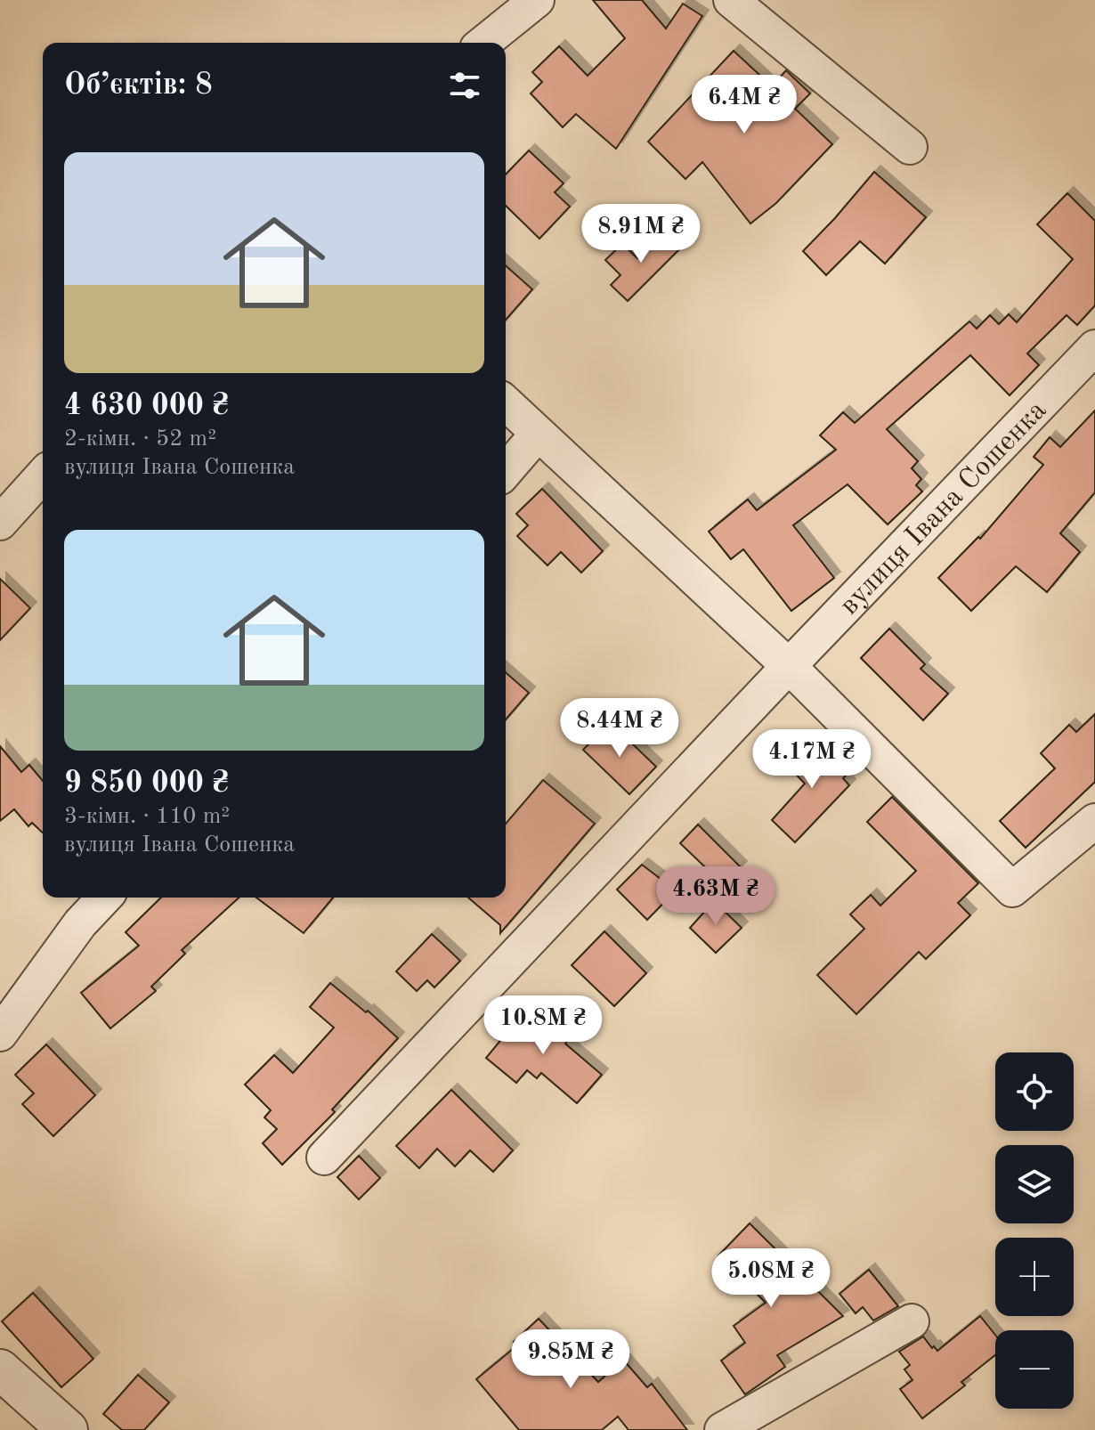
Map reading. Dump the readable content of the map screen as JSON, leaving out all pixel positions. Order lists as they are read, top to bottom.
{
  "streets": {
    "street": ["вулиця Івана Сошенка"]
  },
  "page": {
    "heading": "Об’єктів: 8",
    "price": [
      "6.4M ₴",
      "8.91M ₴",
      "8.44M ₴",
      "4.17M ₴",
      "4.63M ₴",
      "10.8M ₴",
      "5.08M ₴",
      "9.85M ₴"
    ],
    "list": [
      {
        "name": "4 630 000 ₴",
        "note": "2-кімн. · 52 m² · вулиця Івана Сошенка"
      },
      {
        "name": "9 850 000 ₴",
        "note": "3-кімн. · 110 m² · вулиця Івана Сошенка"
      }
    ],
    "map_buttons": ["+", "−"]
  }
}
